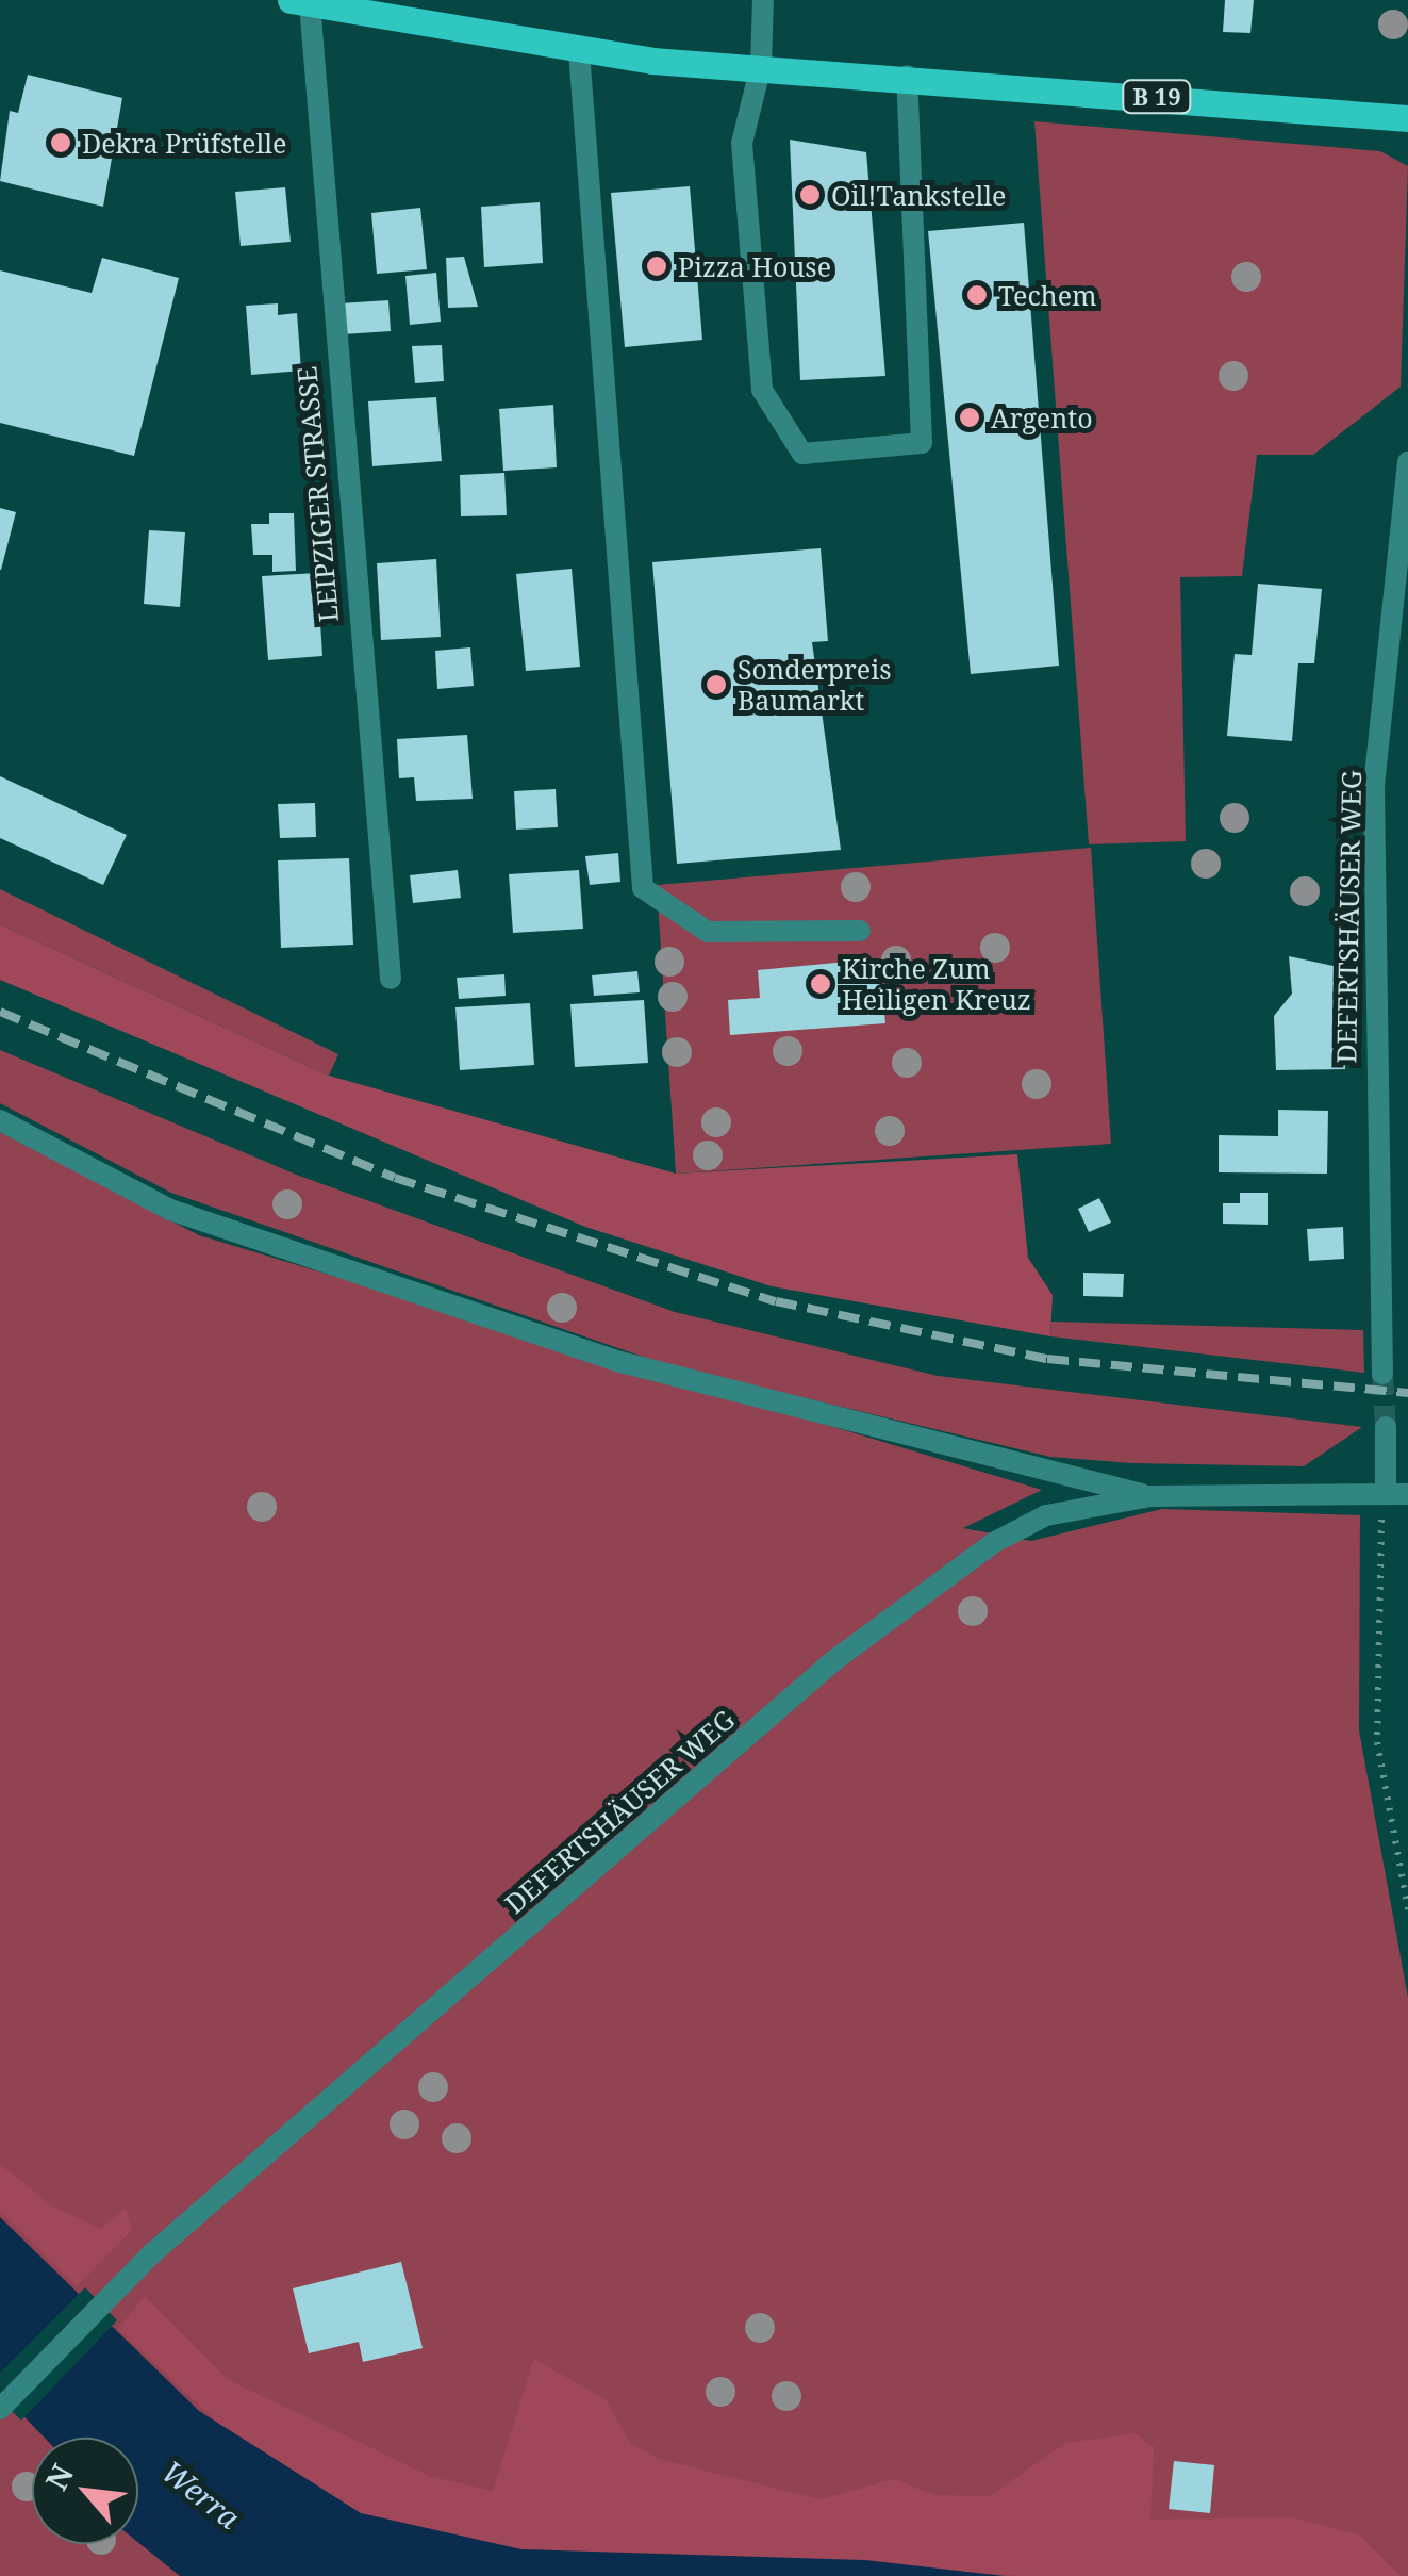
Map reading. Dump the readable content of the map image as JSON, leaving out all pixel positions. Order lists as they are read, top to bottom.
{
  "streets": {
    "main road": ["B 19", "LEIPZIGER STRASSE"],
    "street": ["DEFERTSHÄUSER WEG"]
  },
  "water": ["Werra"],
  "places": [
    "Dekra Prüfstelle",
    "Oil!Tankstelle",
    "Pizza House",
    "Techem",
    "Argento",
    "Sonderpreis Baumarkt",
    "Kirche Zum Heiligen Kreuz"
  ],
  "north": "top left"
}
